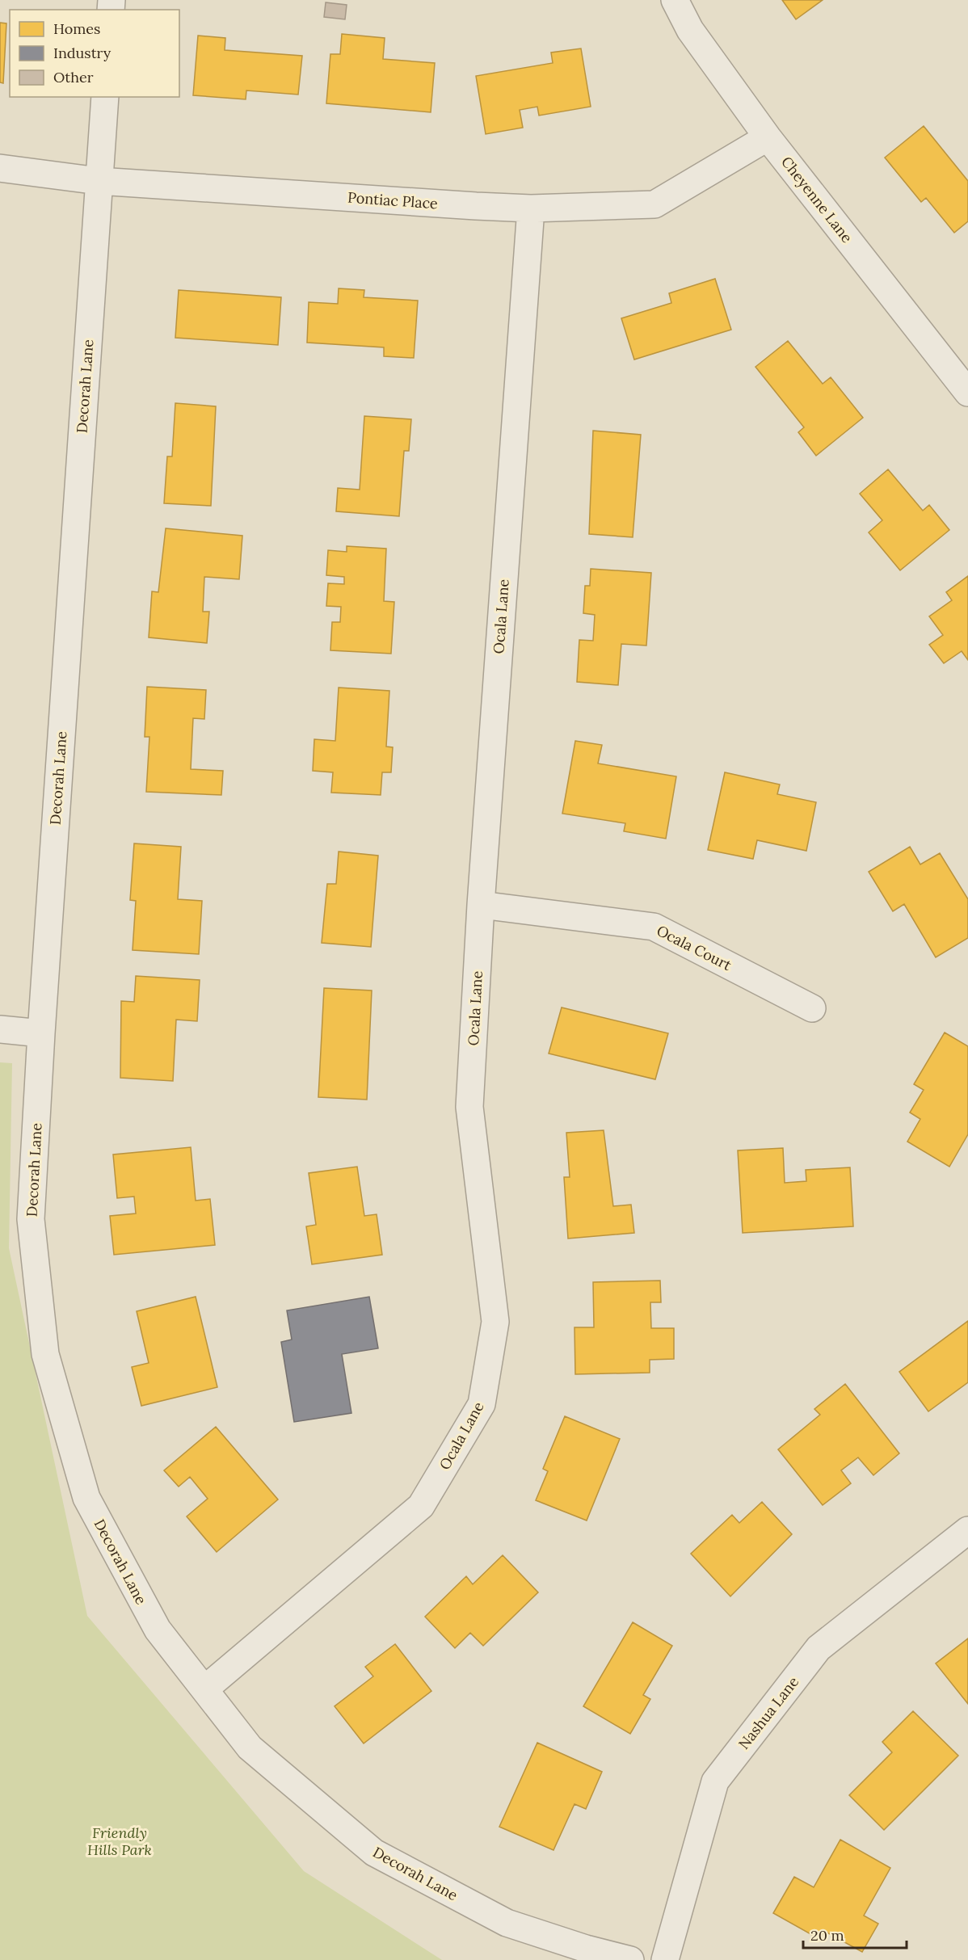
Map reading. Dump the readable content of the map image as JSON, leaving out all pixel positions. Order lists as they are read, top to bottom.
{
  "streets": {
    "street": [
      "Cheyenne Lane",
      "Pontiac Place",
      "Decorah Lane",
      "Ocala Lane",
      "Ocala Court",
      "Nashua Lane"
    ]
  },
  "crossings": [
    ["Cheyenne Lane", "Pontiac Place"],
    ["Pontiac Place", "Decorah Lane"],
    ["Pontiac Place", "Ocala Lane"],
    ["Decorah Lane", "Ocala Lane"],
    ["Ocala Lane", "Ocala Court"]
  ],
  "parks": ["Friendly Hills Park"],
  "legend": ["Homes", "Industry", "Other"],
  "scale_bar": "20 m"
}
